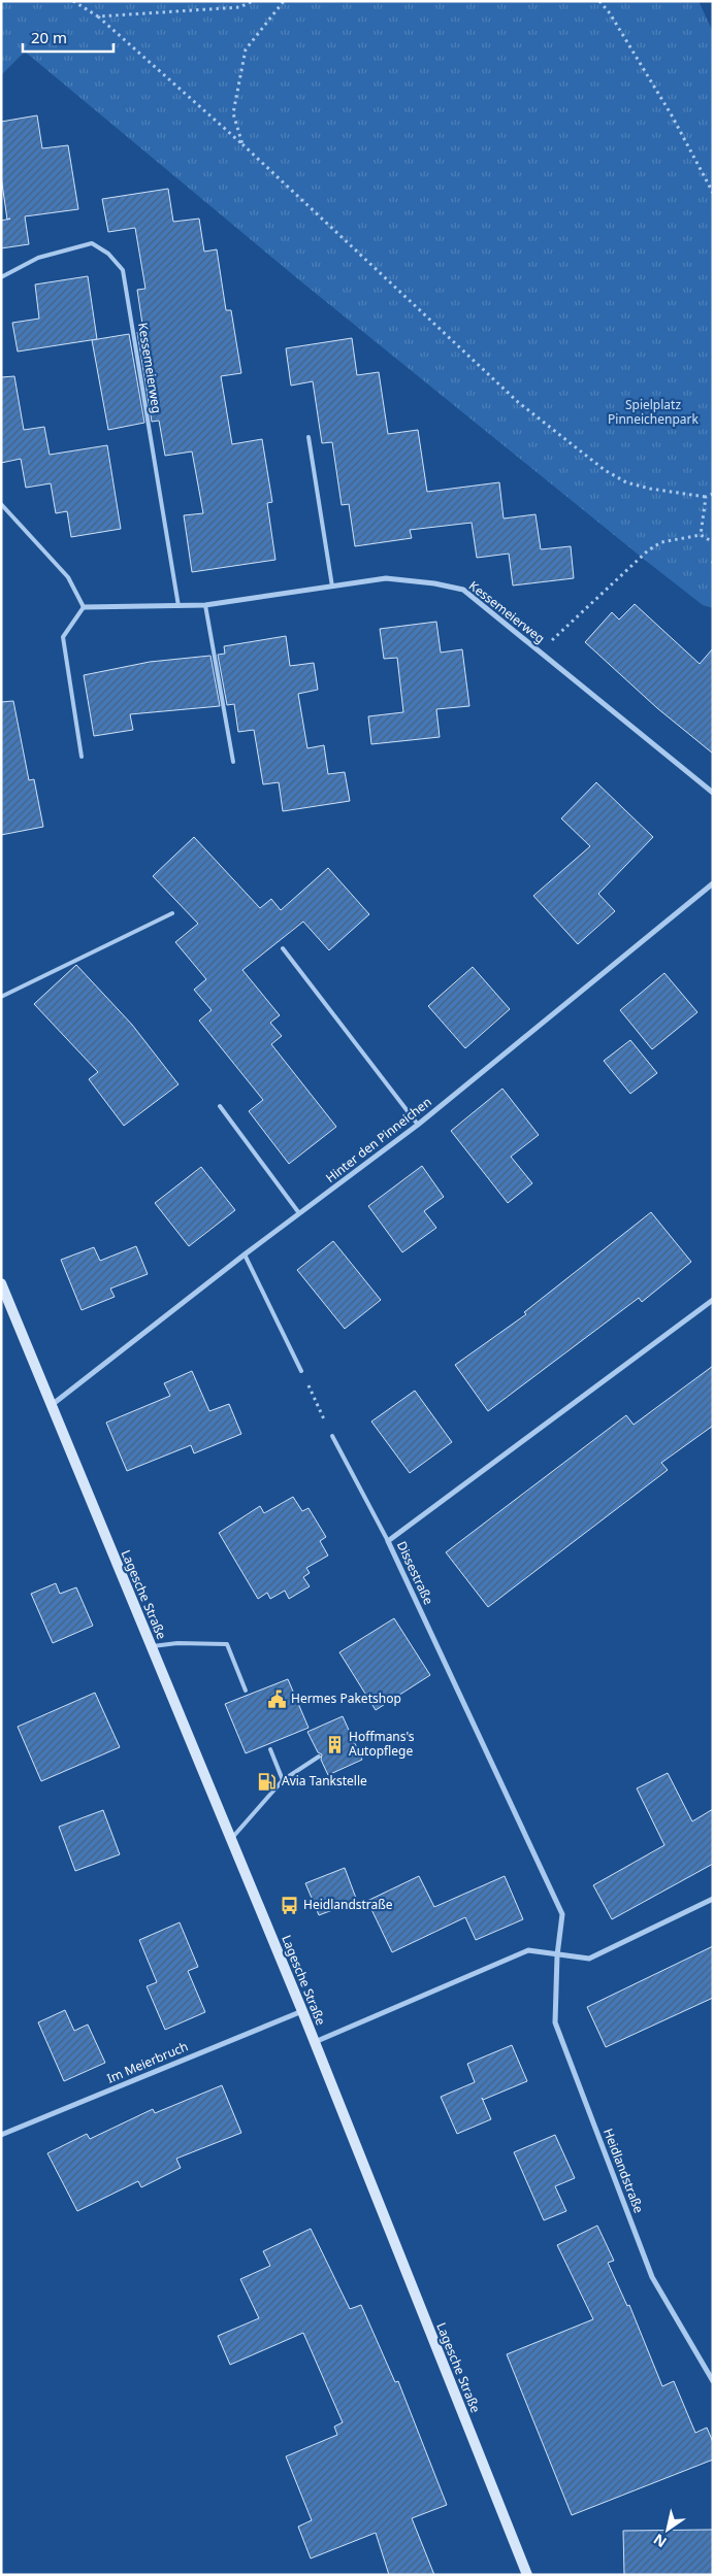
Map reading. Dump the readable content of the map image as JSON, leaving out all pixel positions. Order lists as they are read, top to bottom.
{
  "streets": {
    "street": [
      "Kessemeierweg",
      "Hinter den Pinneichen",
      "Dissestraße",
      "Lagesche Straße",
      "Im Meierbruch",
      "Heidlandstraße"
    ]
  },
  "crossings": [
    ["Hinter den Pinneichen", "Lagesche Straße"],
    ["Dissestraße", "Heidlandstraße"],
    ["Lagesche Straße", "Im Meierbruch"]
  ],
  "parks": ["Spielplatz Pinneichenpark"],
  "places": {
    "public building": ["Hermes Paketshop"],
    "building": ["Hoffmans's Autopflege"],
    "fuel station": ["Avia Tankstelle"],
    "bus stop": ["Heidlandstraße"]
  },
  "scale_bar": "20 m",
  "north": "bottom left"
}
